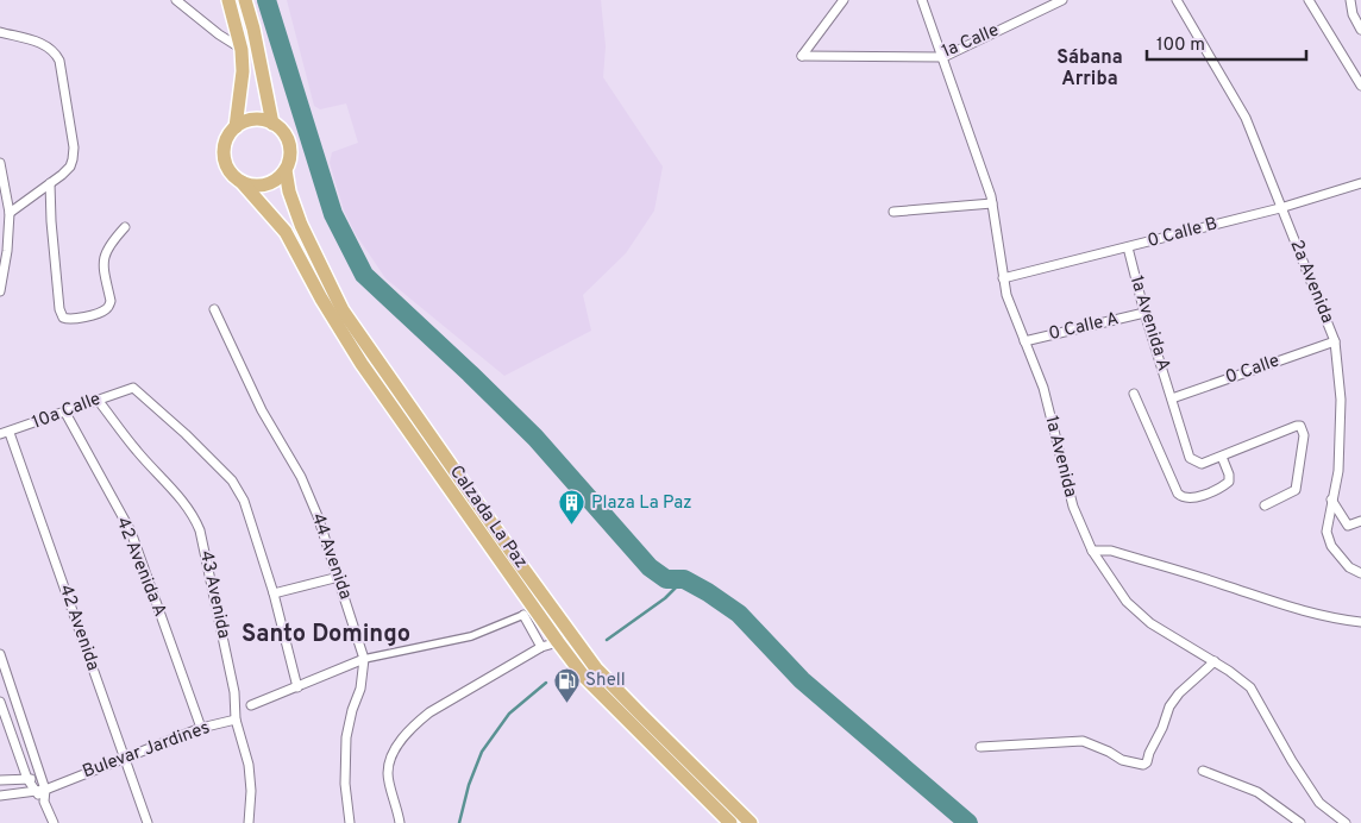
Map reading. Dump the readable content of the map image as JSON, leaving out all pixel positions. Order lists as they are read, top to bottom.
{
  "streets": {
    "main road": ["Calzada La Paz"],
    "street": [
      "1a Calle",
      "0 Calle B",
      "2a Avenida",
      "1a Avenida A",
      "0 Calle A",
      "0 Calle",
      "10a Calle",
      "1a Avenida",
      "44 Avenida",
      "42 Avenida A",
      "43 Avenida",
      "42 Avenida",
      "Bulevar Jardines"
    ]
  },
  "crossings": [
    ["1a Calle", "1a Avenida"],
    ["0 Calle B", "2a Avenida"],
    ["0 Calle B", "1a Avenida A"],
    ["0 Calle B", "1a Avenida"],
    ["2a Avenida", "0 Calle"],
    ["1a Avenida A", "0 Calle A"],
    ["1a Avenida A", "0 Calle"],
    ["0 Calle A", "1a Avenida"],
    ["10a Calle", "42 Avenida A"],
    ["10a Calle", "43 Avenida"],
    ["10a Calle", "42 Avenida"],
    ["42 Avenida A", "Bulevar Jardines"],
    ["43 Avenida", "Bulevar Jardines"],
    ["42 Avenida", "Bulevar Jardines"]
  ],
  "districts": ["Sábana Arriba", "Santo Domingo"],
  "places": {
    "building": ["Plaza La Paz"],
    "fuel station": ["Shell"]
  },
  "scale_bar": "100 m"
}
